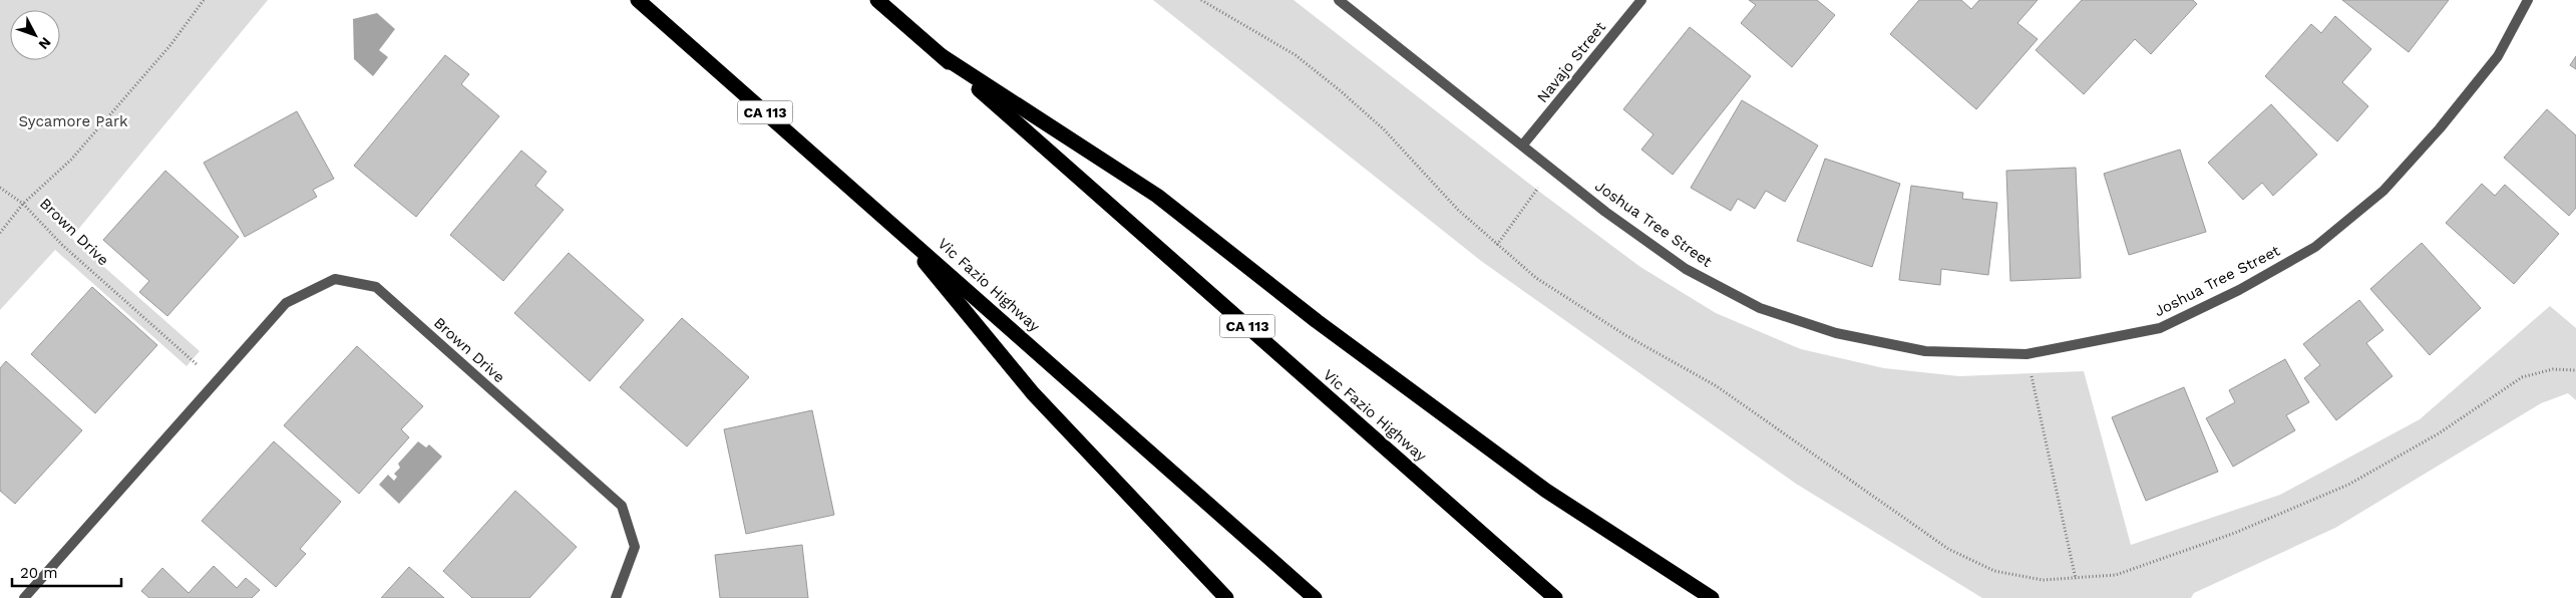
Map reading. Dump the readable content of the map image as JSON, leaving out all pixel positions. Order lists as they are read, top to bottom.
{
  "streets": {
    "highway": ["CA 113", "Vic Fazio Highway"],
    "street": ["Navajo Street", "Joshua Tree Street", "Brown Drive"]
  },
  "crossings": [
    ["Navajo Street", "Joshua Tree Street"]
  ],
  "parks": ["Sycamore Park"],
  "scale_bar": "20 m",
  "north": "bottom right"
}
